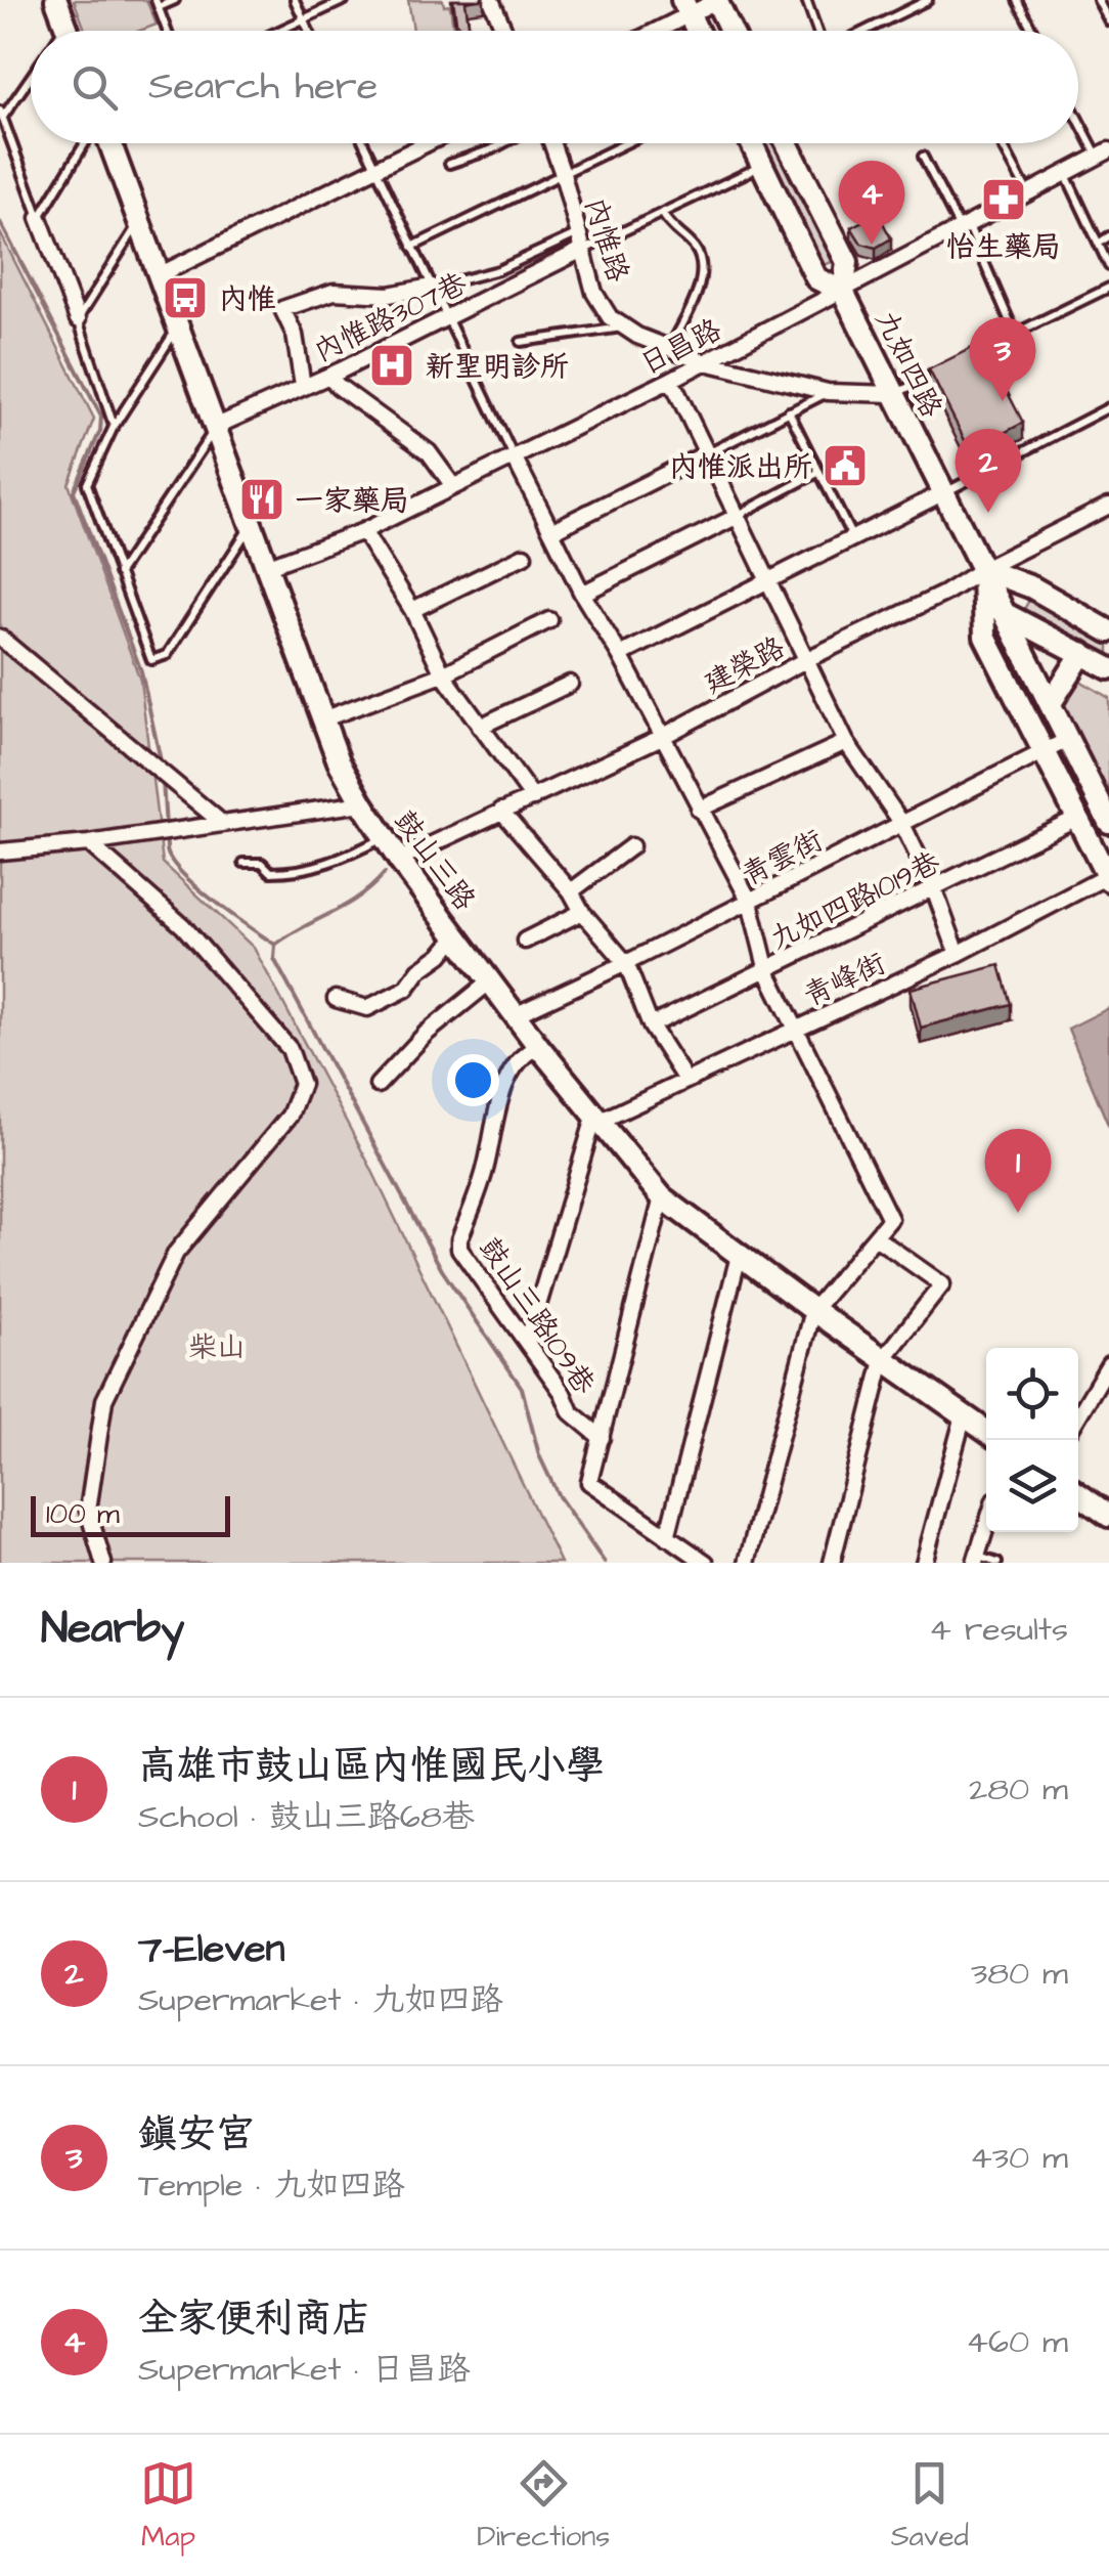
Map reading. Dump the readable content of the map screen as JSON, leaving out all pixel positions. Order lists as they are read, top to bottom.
{
  "streets": {
    "street": [
      "內惟路",
      "內惟路307巷",
      "日昌路",
      "九如四路",
      "建榮路",
      "青雲街",
      "鼓山三路",
      "九如四路1019巷",
      "青峰街",
      "鼓山三路109巷"
    ]
  },
  "crossings": [
    ["內惟路", "內惟路307巷"],
    ["內惟路", "日昌路"],
    ["內惟路", "九如四路"],
    ["內惟路307巷", "鼓山三路"],
    ["日昌路", "九如四路"],
    ["日昌路", "鼓山三路"],
    ["九如四路", "建榮路"],
    ["九如四路", "青雲街"],
    ["九如四路", "九如四路1019巷"],
    ["九如四路", "青峰街"],
    ["建榮路", "鼓山三路"],
    ["青雲街", "鼓山三路"],
    ["鼓山三路", "青峰街"],
    ["鼓山三路", "鼓山三路109巷"]
  ],
  "parks": ["柴山"],
  "places": {
    "pharmacy": ["怡生藥局"],
    "bus stop": ["內惟"],
    "hospital": ["新聖明診所"],
    "public building": ["內惟派出所"],
    "restaurant": ["一家藥局"]
  },
  "scale_bar": "100 m",
  "page": {
    "search": "Search here",
    "pins": [
      "4",
      "3",
      "2",
      "1"
    ],
    "scale": "100 m",
    "heading": ["Nearby", "4 results"],
    "list": [
      {
        "mark": "1",
        "name": "高雄市鼓山區內惟國民小學",
        "note": "School · 鼓山三路68巷",
        "value": "280 m"
      },
      {
        "mark": "2",
        "name": "7-Eleven",
        "note": "Supermarket · 九如四路",
        "value": "380 m"
      },
      {
        "mark": "3",
        "name": "鎮安宮",
        "note": "Temple · 九如四路",
        "value": "430 m"
      },
      {
        "mark": "4",
        "name": "全家便利商店",
        "note": "Supermarket · 日昌路",
        "value": "460 m"
      }
    ],
    "nav": ["Map", "Directions", "Saved"]
  }
}
